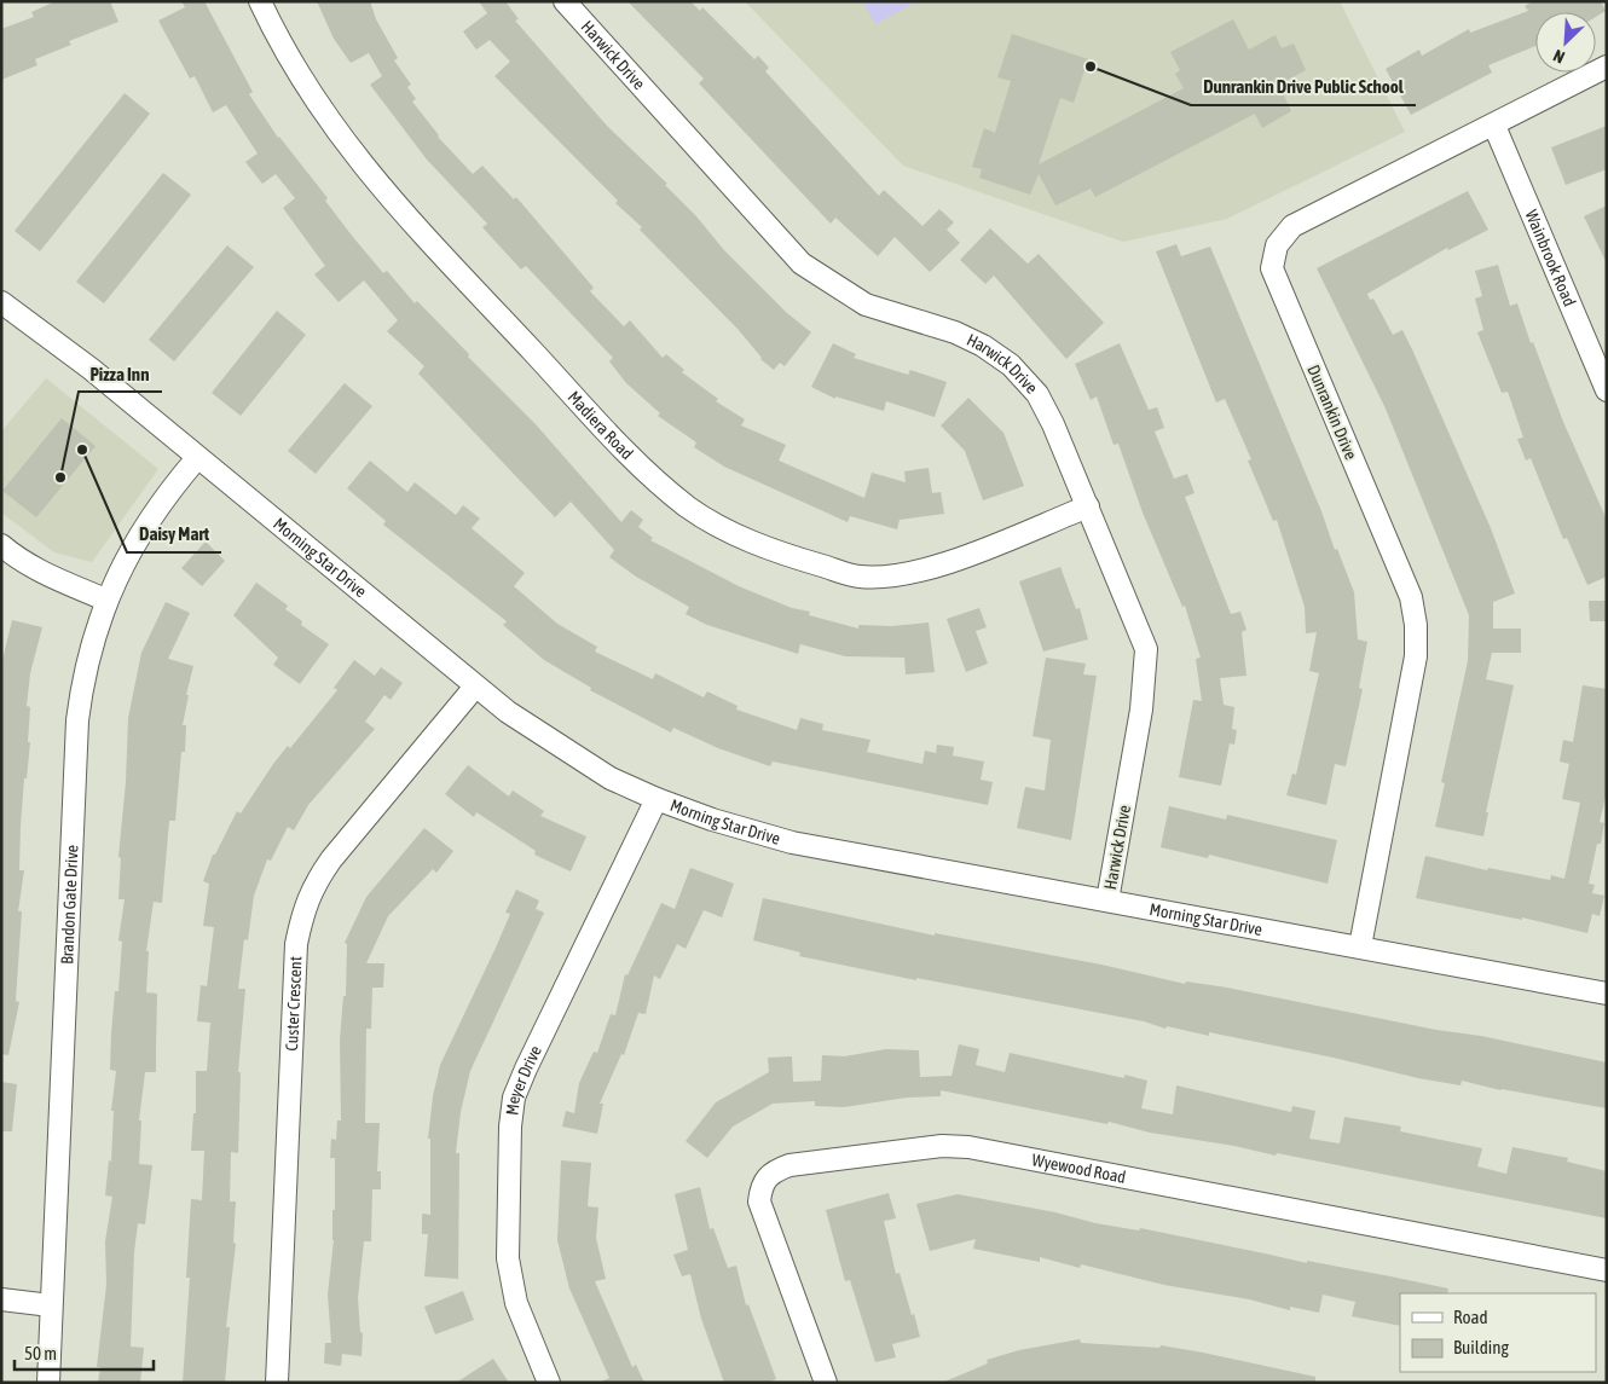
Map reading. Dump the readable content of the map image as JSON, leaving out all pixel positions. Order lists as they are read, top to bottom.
{
  "streets": {
    "street": [
      "Harwick Drive",
      "Wainbrook Road",
      "Dunrankin Drive",
      "Madiera Road",
      "Morning Star Drive",
      "Brandon Gate Drive",
      "Custer Crescent",
      "Meyer Drive",
      "Wyewood Road"
    ]
  },
  "crossings": [
    ["Harwick Drive", "Madiera Road"],
    ["Harwick Drive", "Morning Star Drive"],
    ["Wainbrook Road", "Dunrankin Drive"],
    ["Dunrankin Drive", "Morning Star Drive"],
    ["Morning Star Drive", "Brandon Gate Drive"],
    ["Morning Star Drive", "Custer Crescent"],
    ["Morning Star Drive", "Meyer Drive"]
  ],
  "places": ["Dunrankin Drive Public School", "Daisy Mart", "Pizza Inn"],
  "legend": ["Road", "Building"],
  "scale_bar": "50 m",
  "north": "bottom left"
}
